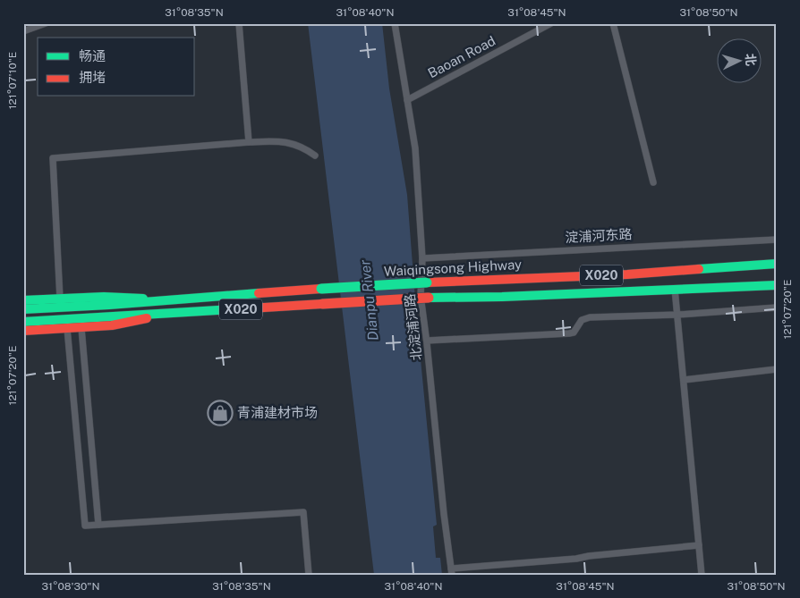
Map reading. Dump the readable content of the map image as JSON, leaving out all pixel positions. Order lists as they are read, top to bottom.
{
  "streets": {
    "main road": ["Waiqingsong Highway", "X020"],
    "street": ["Baoan Road", "淀浦河东路", "北淀浦河路"]
  },
  "crossings": [
    ["Baoan Road", "北淀浦河路"],
    ["淀浦河东路", "北淀浦河路"]
  ],
  "water": ["Dianpu River"],
  "places": {
    "shop": ["青浦建材市场"]
  },
  "legend": ["畅通", "拥堵"],
  "north": "right",
  "coordinates": [
    "31°08'35\"N",
    "31°08'40\"N",
    "31°08'45\"N",
    "31°08'50\"N",
    "121°07'10\"E",
    "121°07'20\"E",
    "31°08'30\"N"
  ]
}
